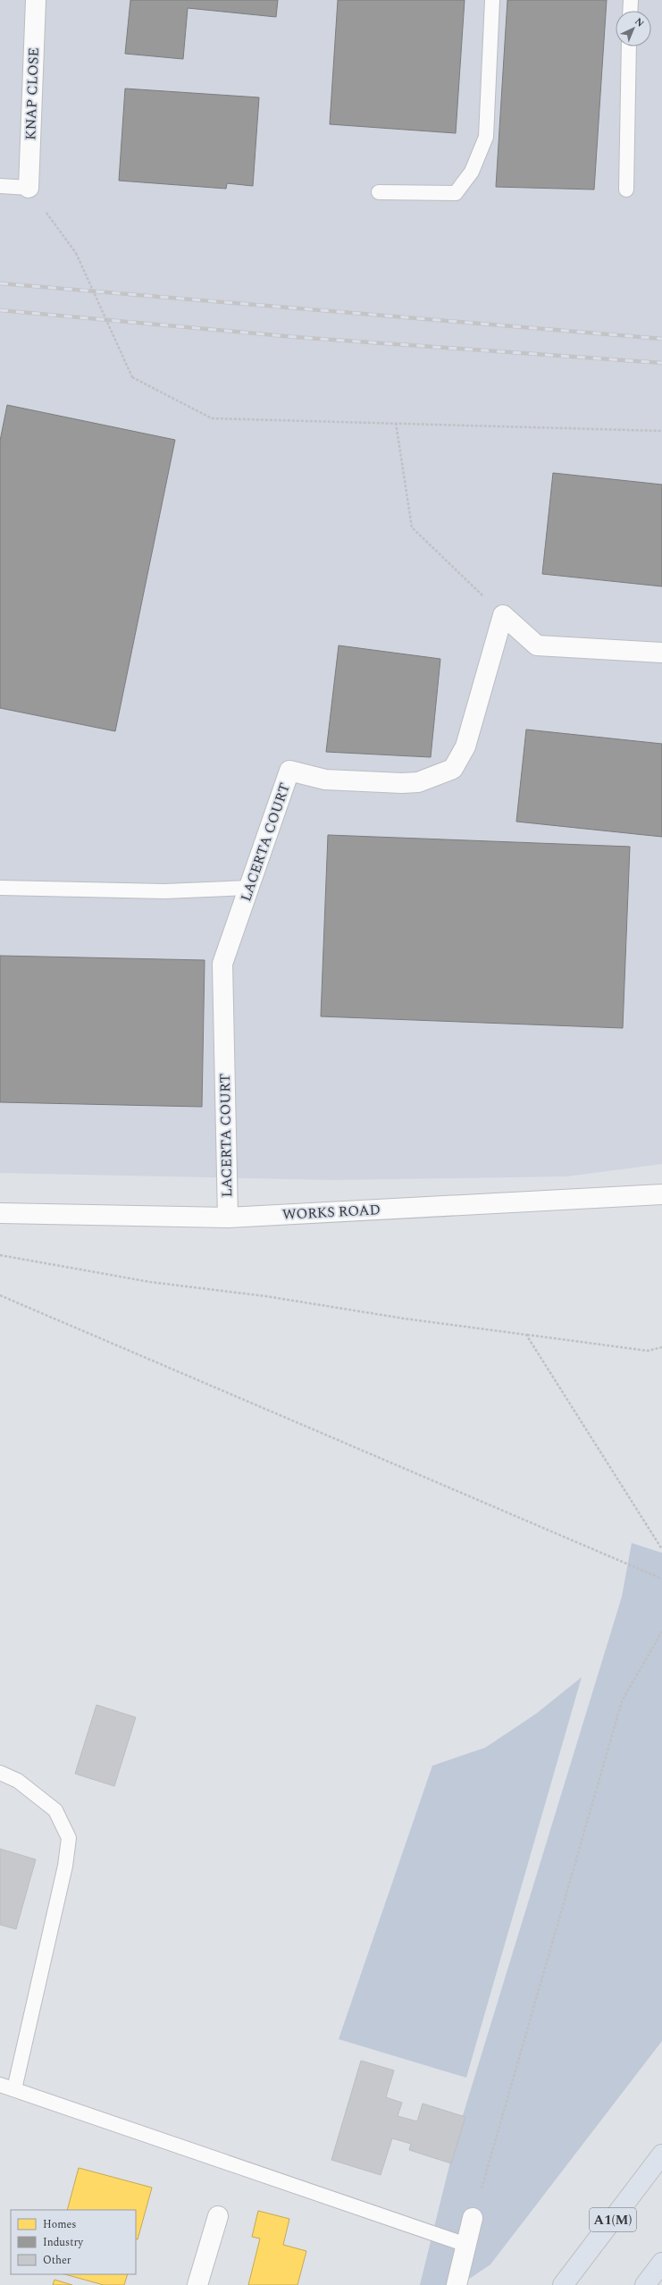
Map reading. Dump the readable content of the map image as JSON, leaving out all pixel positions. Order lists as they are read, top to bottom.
{
  "streets": {
    "highway": ["A1(M)"],
    "street": ["KNAP CLOSE", "LACERTA COURT", "WORKS ROAD"]
  },
  "crossings": [
    ["LACERTA COURT", "WORKS ROAD"]
  ],
  "legend": ["Homes", "Industry", "Other"],
  "north": "top right"
}
